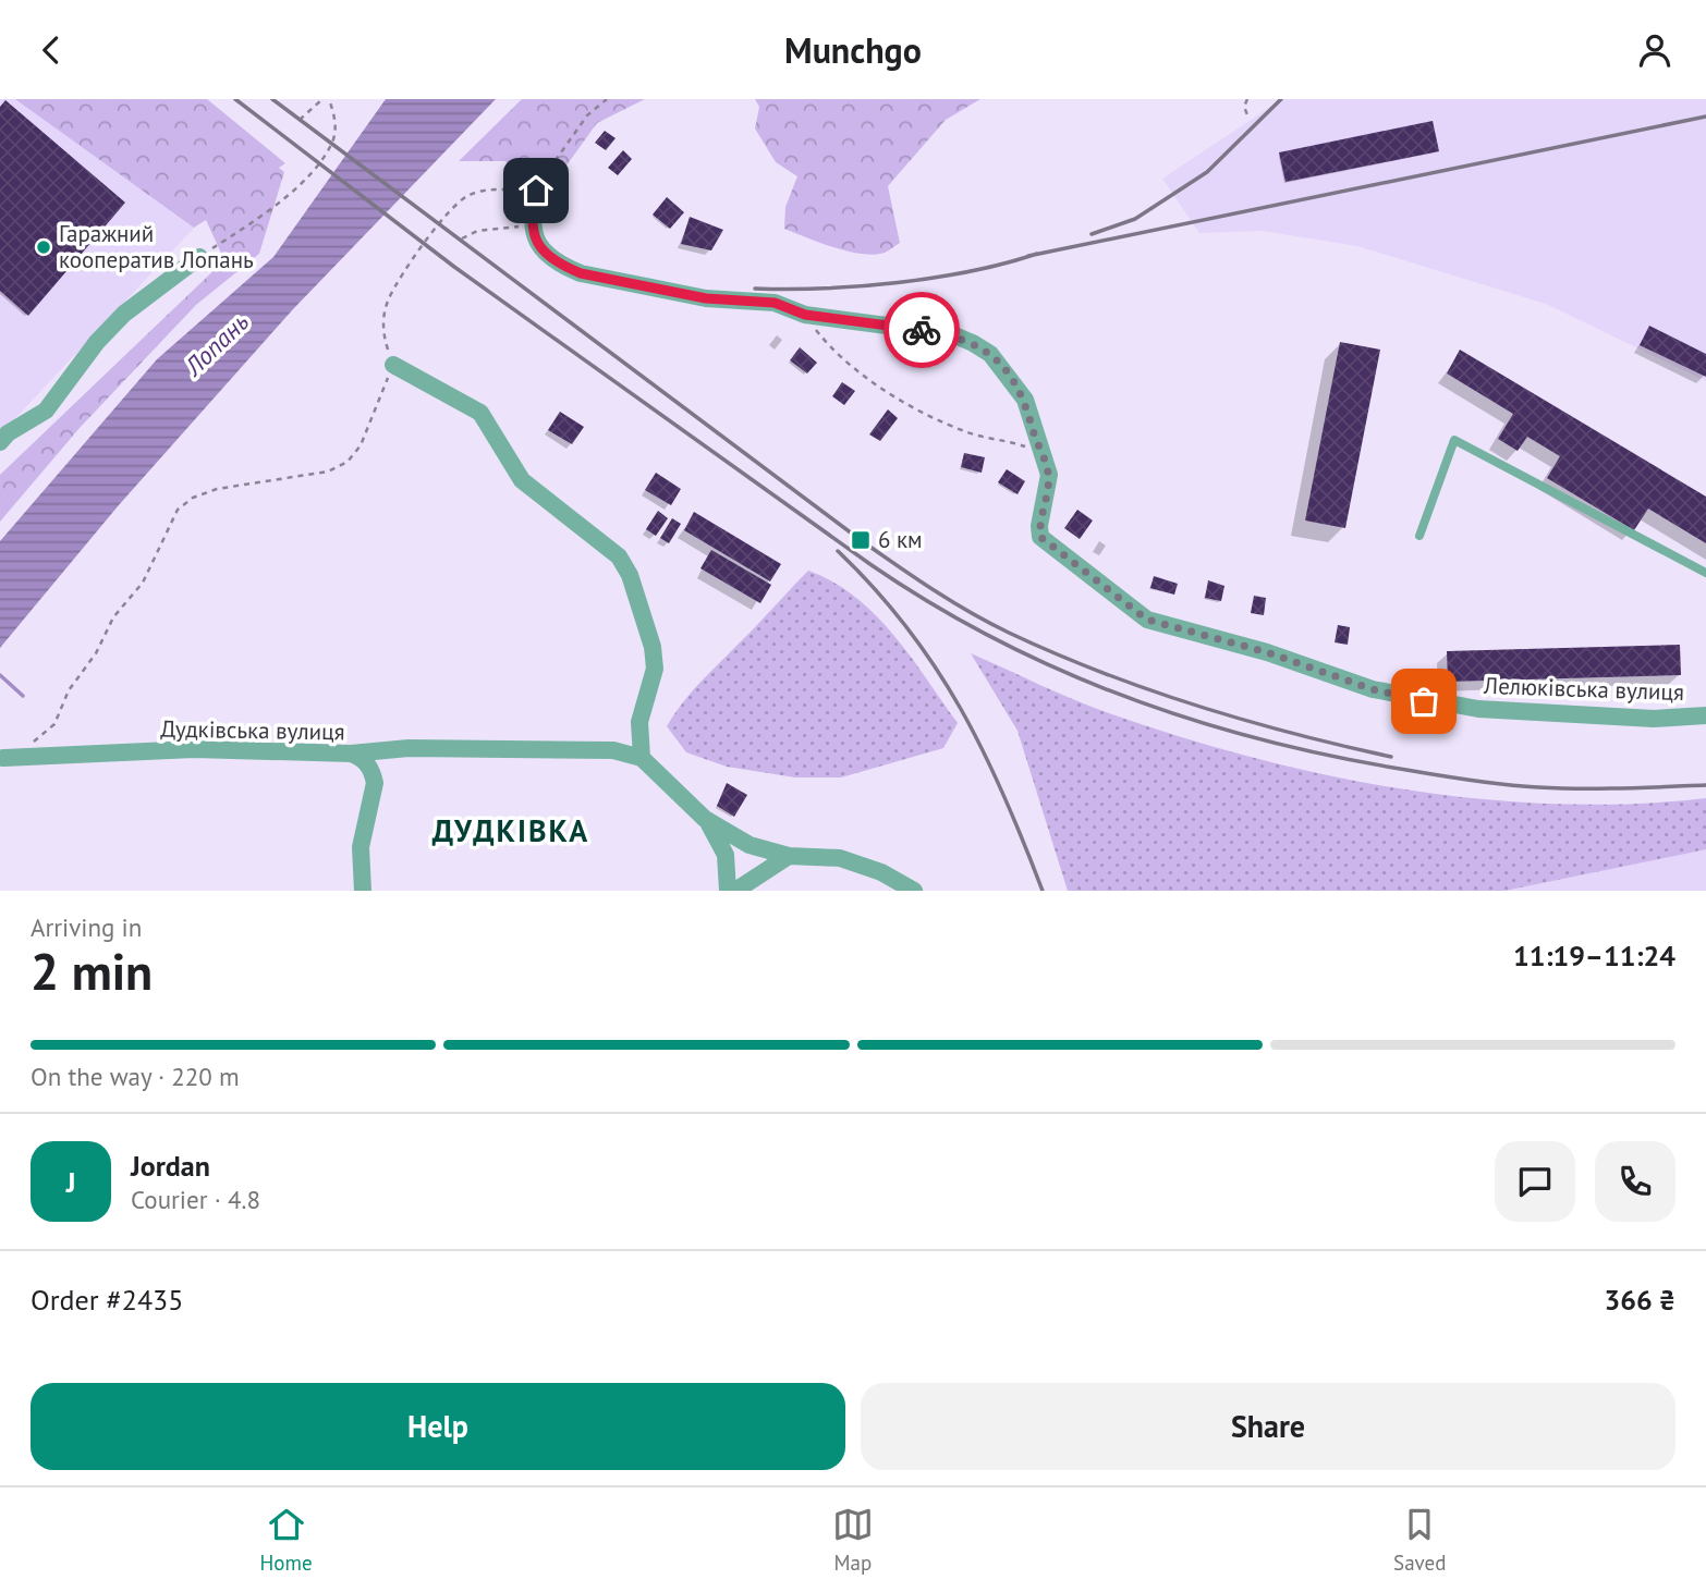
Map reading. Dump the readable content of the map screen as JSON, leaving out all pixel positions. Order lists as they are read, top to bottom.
{
  "streets": {
    "street": ["Лелюківська вулиця", "Дудківська вулиця"]
  },
  "districts": ["ДУДКІВКА"],
  "water": ["Лопань"],
  "places": {
    "other": ["Гаражний кооператив Лопань"],
    "transit": ["6 км"]
  },
  "page": {
    "header": "Munchgo",
    "heading": ["2 min", "Arriving in", "11:19–11:24"],
    "panel": [
      "Jordan",
      "Courier · 4.8",
      "Order #2435",
      "366 ₴"
    ],
    "bar": "On the way · 220 m",
    "round": "J",
    "buttons": ["Help", "Share"],
    "tabs": ["Home", "Map", "Saved"]
  }
}
